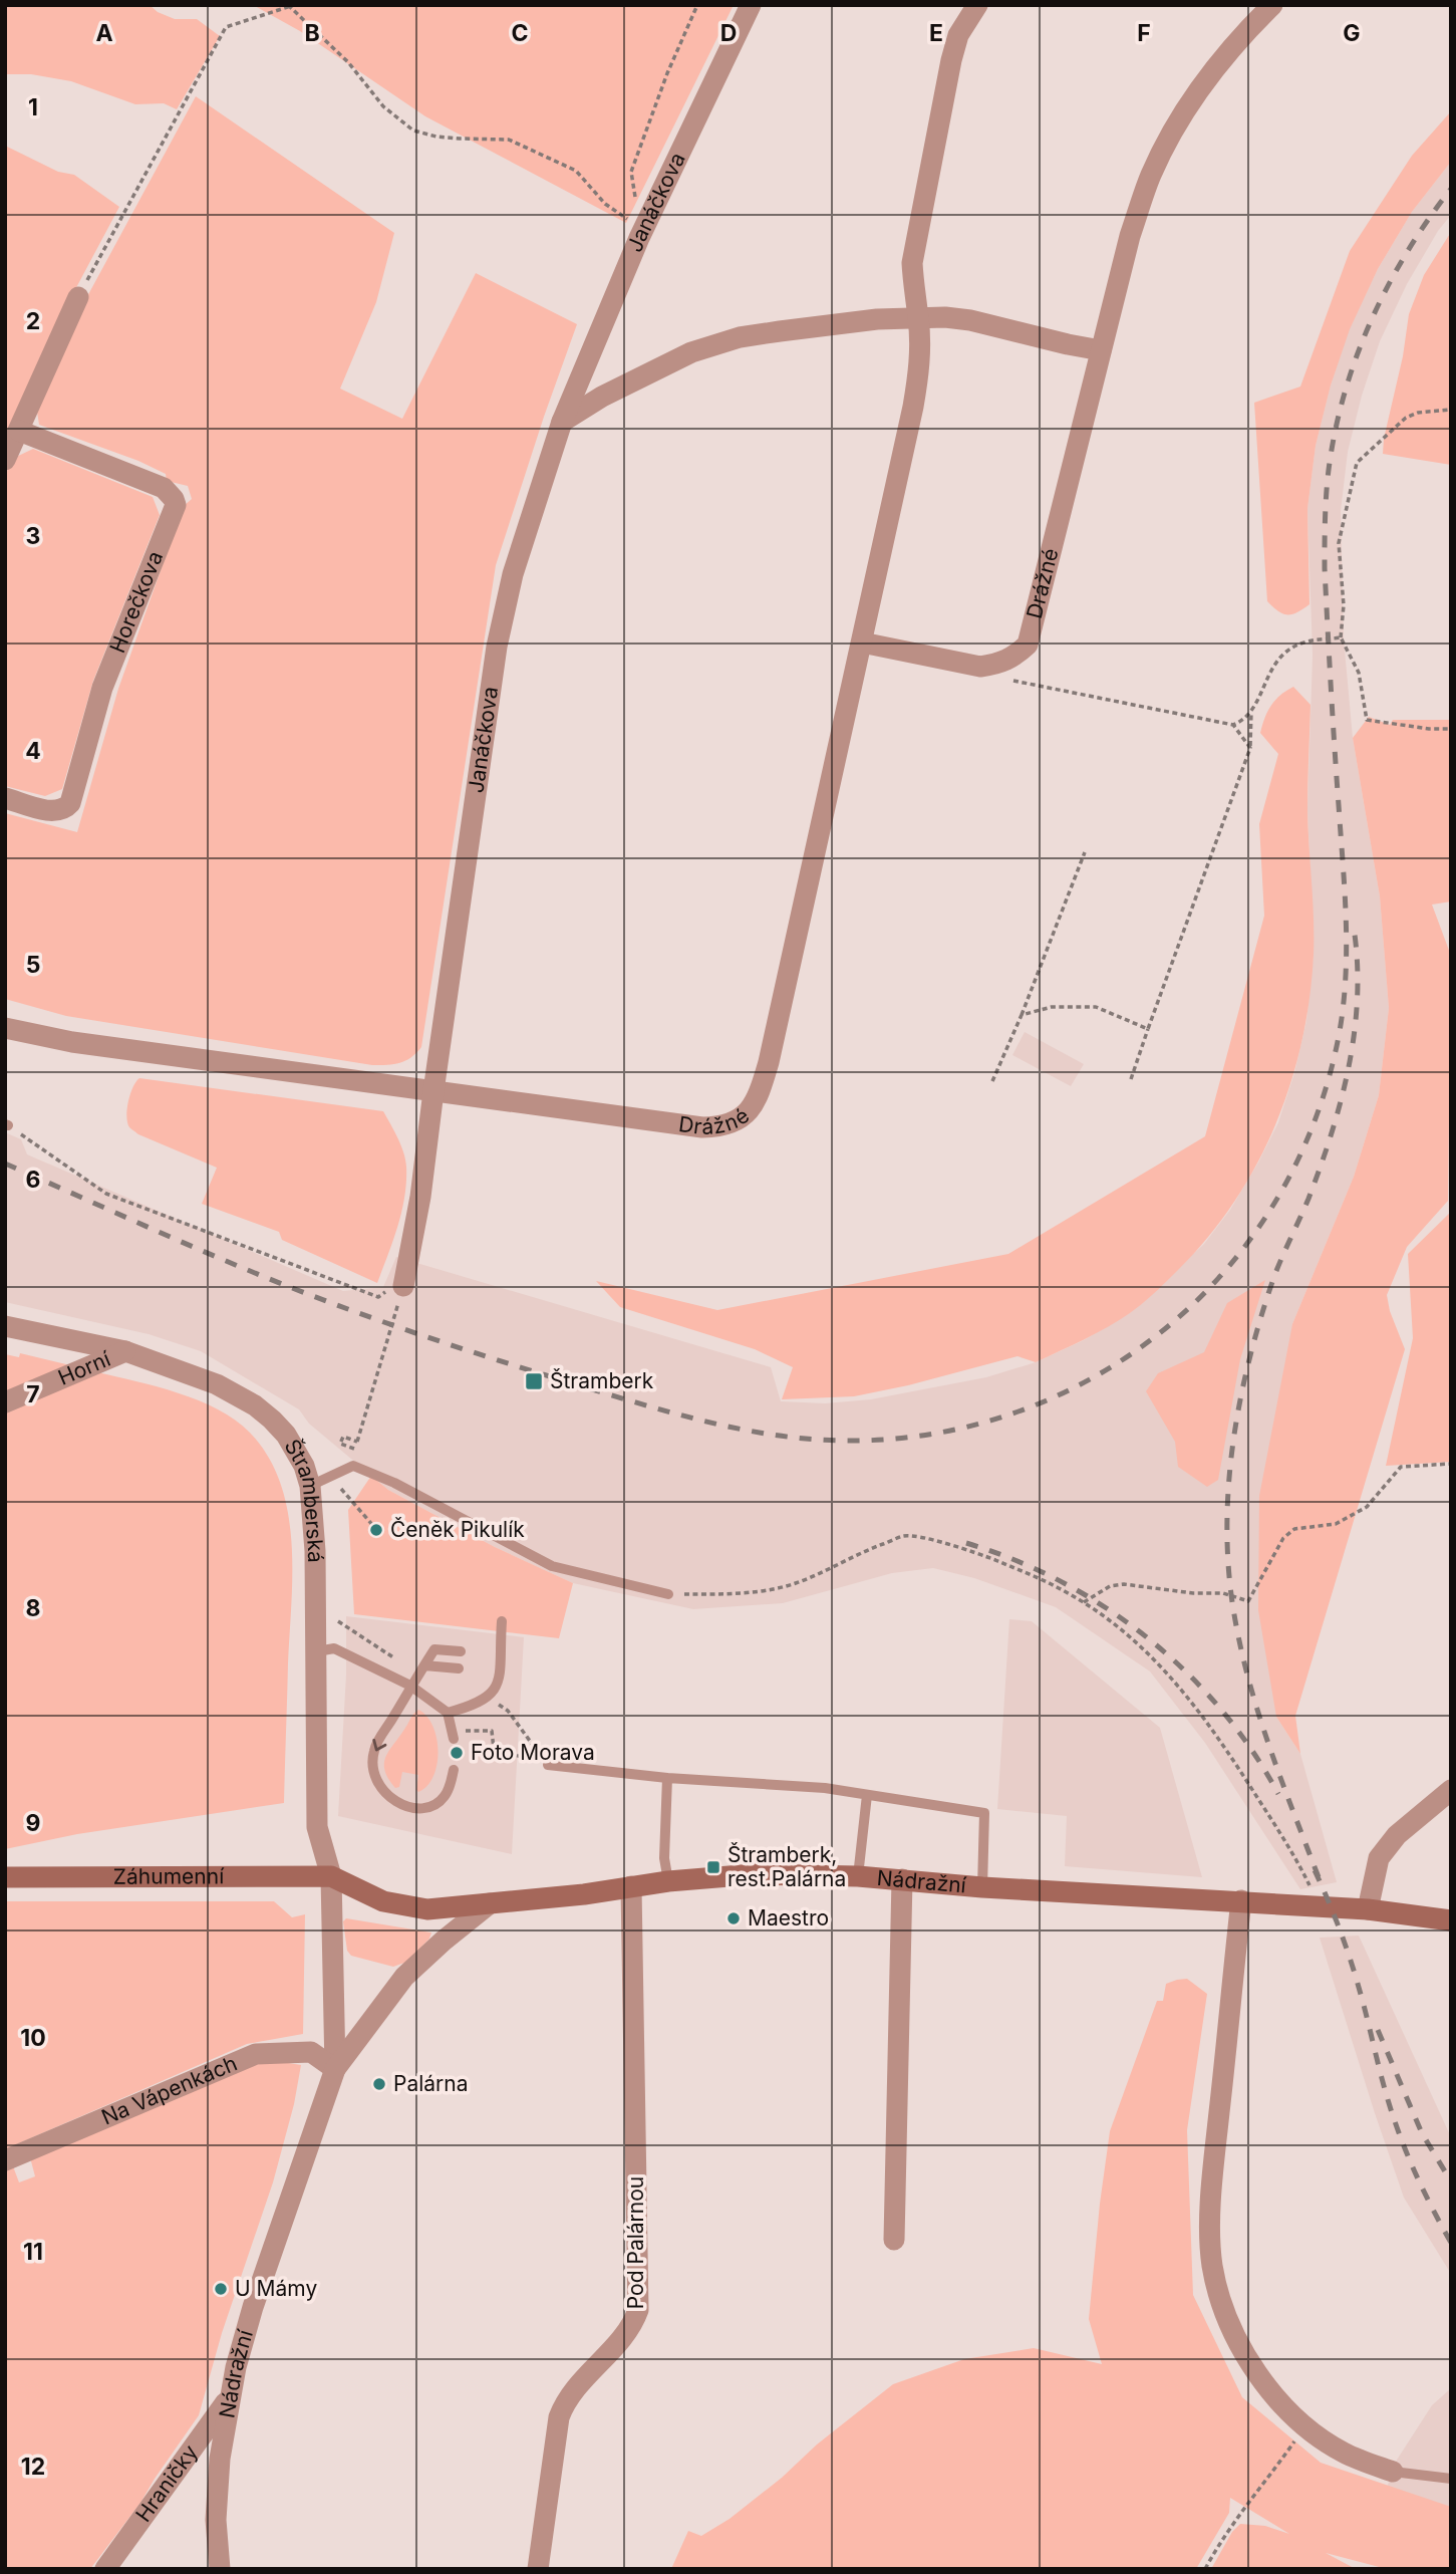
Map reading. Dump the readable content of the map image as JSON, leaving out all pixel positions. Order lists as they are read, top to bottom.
{
  "streets": {
    "main road": ["Záhumenní", "Nádražní"],
    "street": [
      "Janáčkova",
      "Drážné",
      "Horečkova",
      "Horní",
      "Štramberská",
      "Na Vápenkách",
      "Pod Palárnou",
      "Hraničky"
    ]
  },
  "crossings": [
    ["Janáčkova", "Drážné"],
    ["Horní", "Štramberská"],
    ["Štramberská", "Záhumenní"],
    ["Štramberská", "Nádražní"],
    ["Záhumenní", "Nádražní"],
    ["Nádražní", "Na Vápenkách"],
    ["Nádražní", "Pod Palárnou"],
    ["Nádražní", "Hraničky"]
  ],
  "places": {
    "transit": ["Štramberk", "Štramberk, rest.Palárna"],
    "other": [
      "Čeněk Pikulík",
      "Foto Morava",
      "Maestro",
      "Palárna",
      "U Mámy"
    ]
  },
  "grid": {
    "columns": [
      "A",
      "B",
      "C",
      "D",
      "E",
      "F",
      "G"
    ],
    "rows": [
      "1",
      "2",
      "3",
      "4",
      "5",
      "6",
      "7",
      "8",
      "9",
      "10",
      "11",
      "12"
    ]
  }
}
